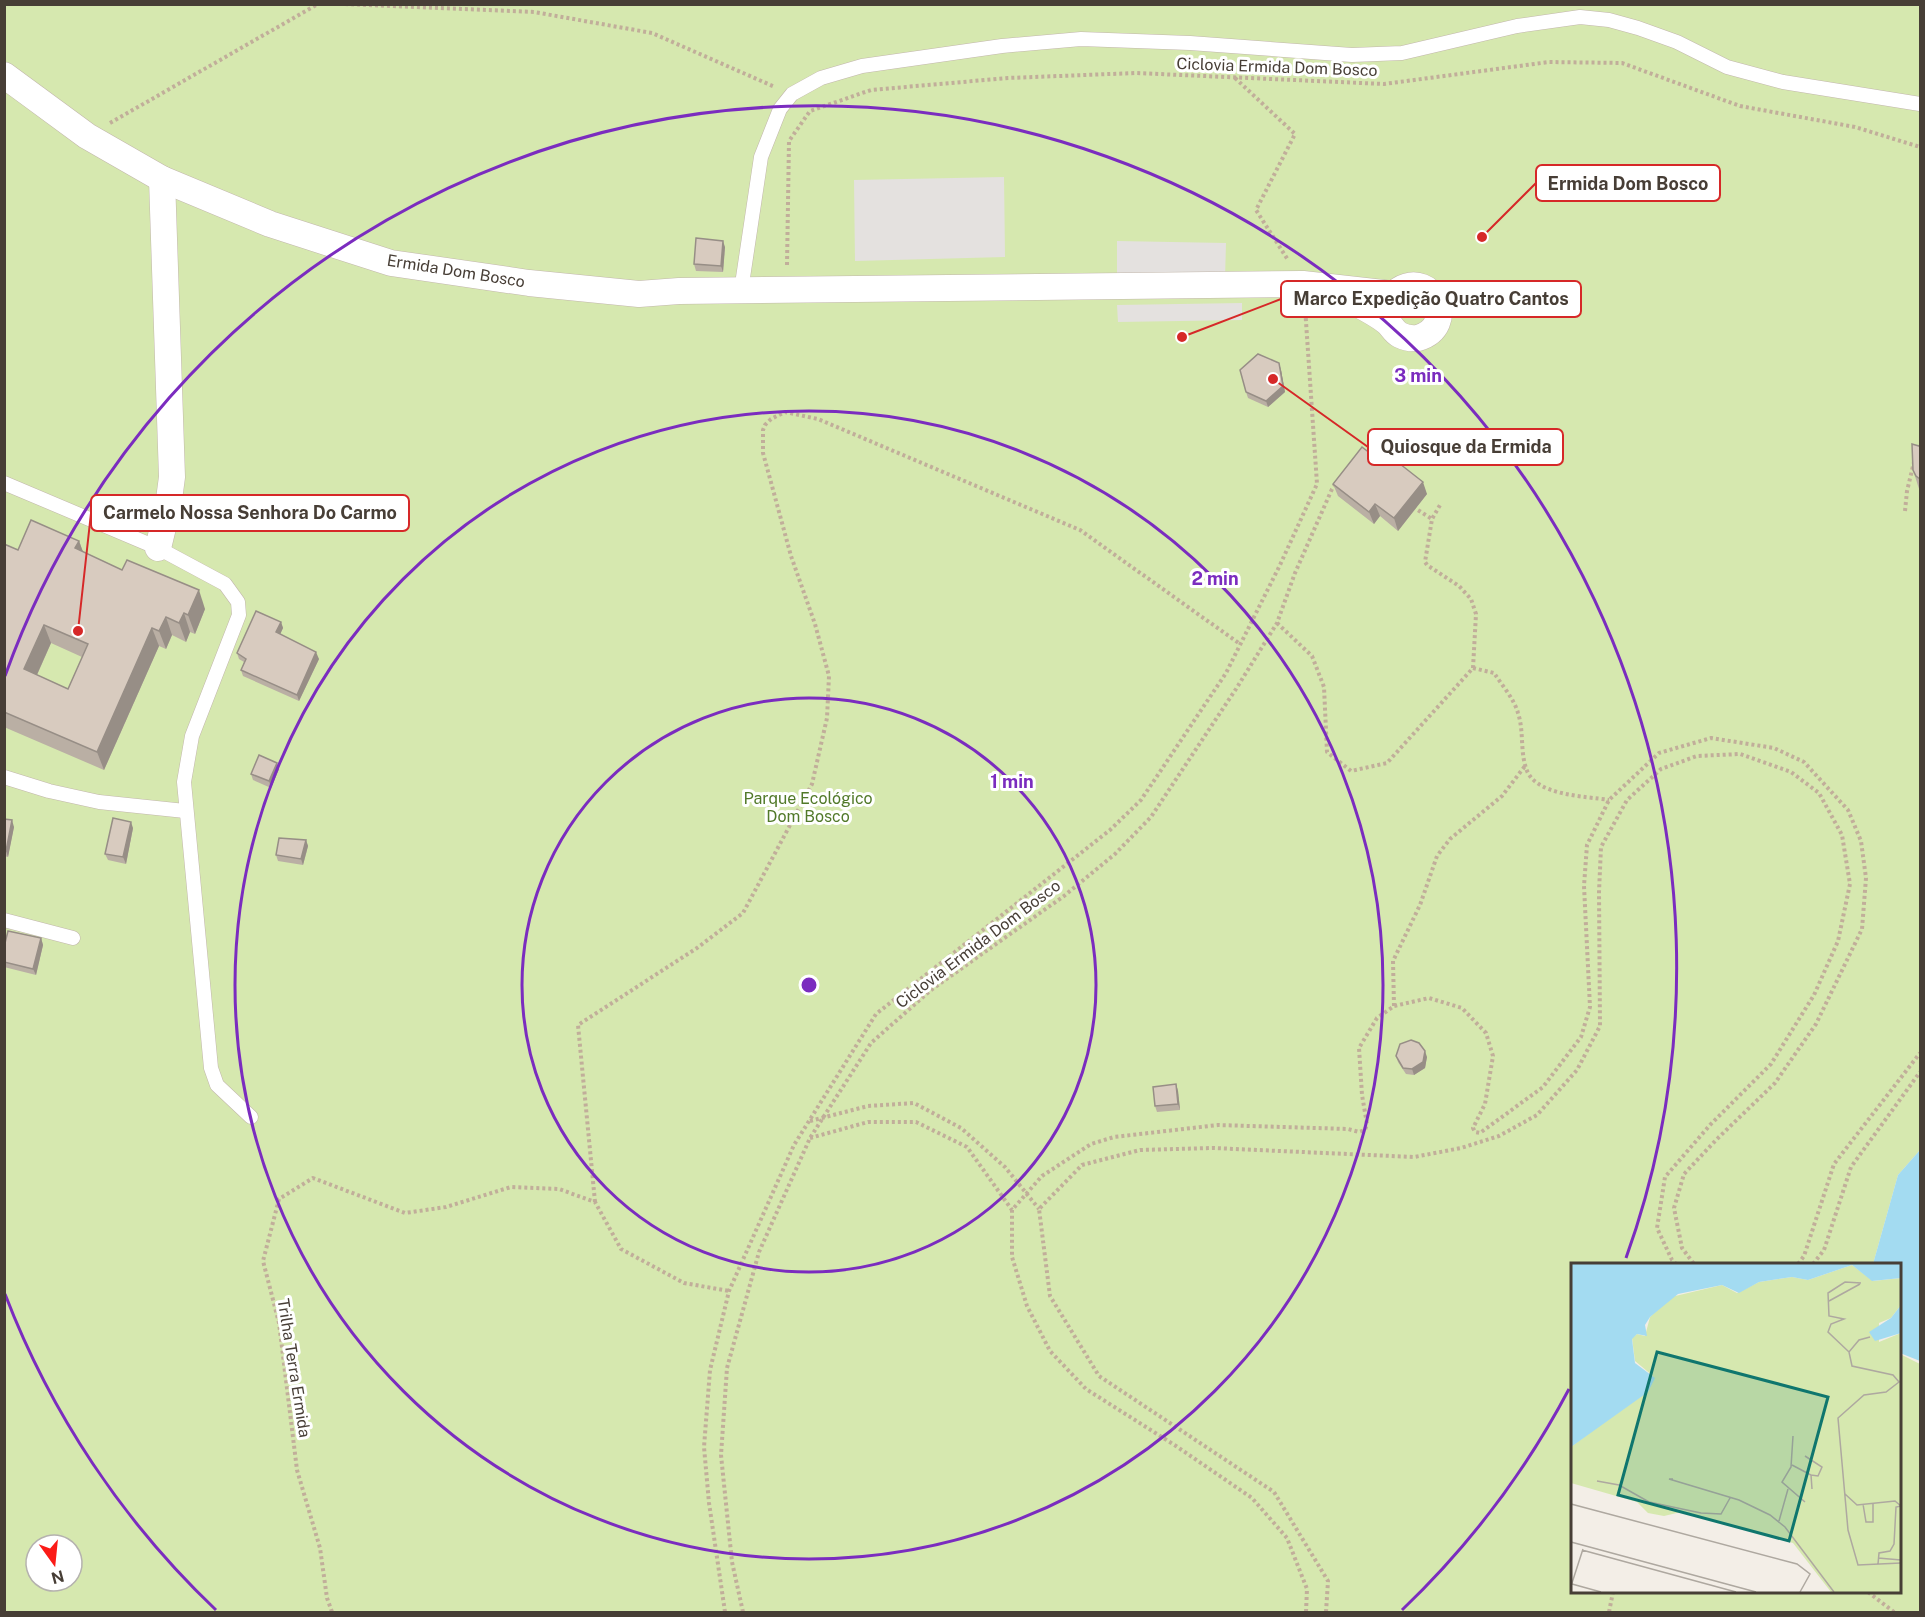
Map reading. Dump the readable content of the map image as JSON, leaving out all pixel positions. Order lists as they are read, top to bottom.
{
  "streets": {
    "street": ["Ermida Dom Bosco"],
    "path": ["Ciclovia Ermida Dom Bosco", "Trilha Terra Ermida"]
  },
  "crossings": [
    ["Ciclovia Ermida Dom Bosco", "Ermida Dom Bosco"]
  ],
  "parks": ["Parque Ecológico Dom Bosco"],
  "places": [
    "Ermida Dom Bosco",
    "Marco Expedição Quatro Cantos",
    "Quiosque da Ermida",
    "Carmelo Nossa Senhora Do Carmo"
  ],
  "north": "bottom",
  "rings": ["3 min", "2 min", "1 min"]
}
